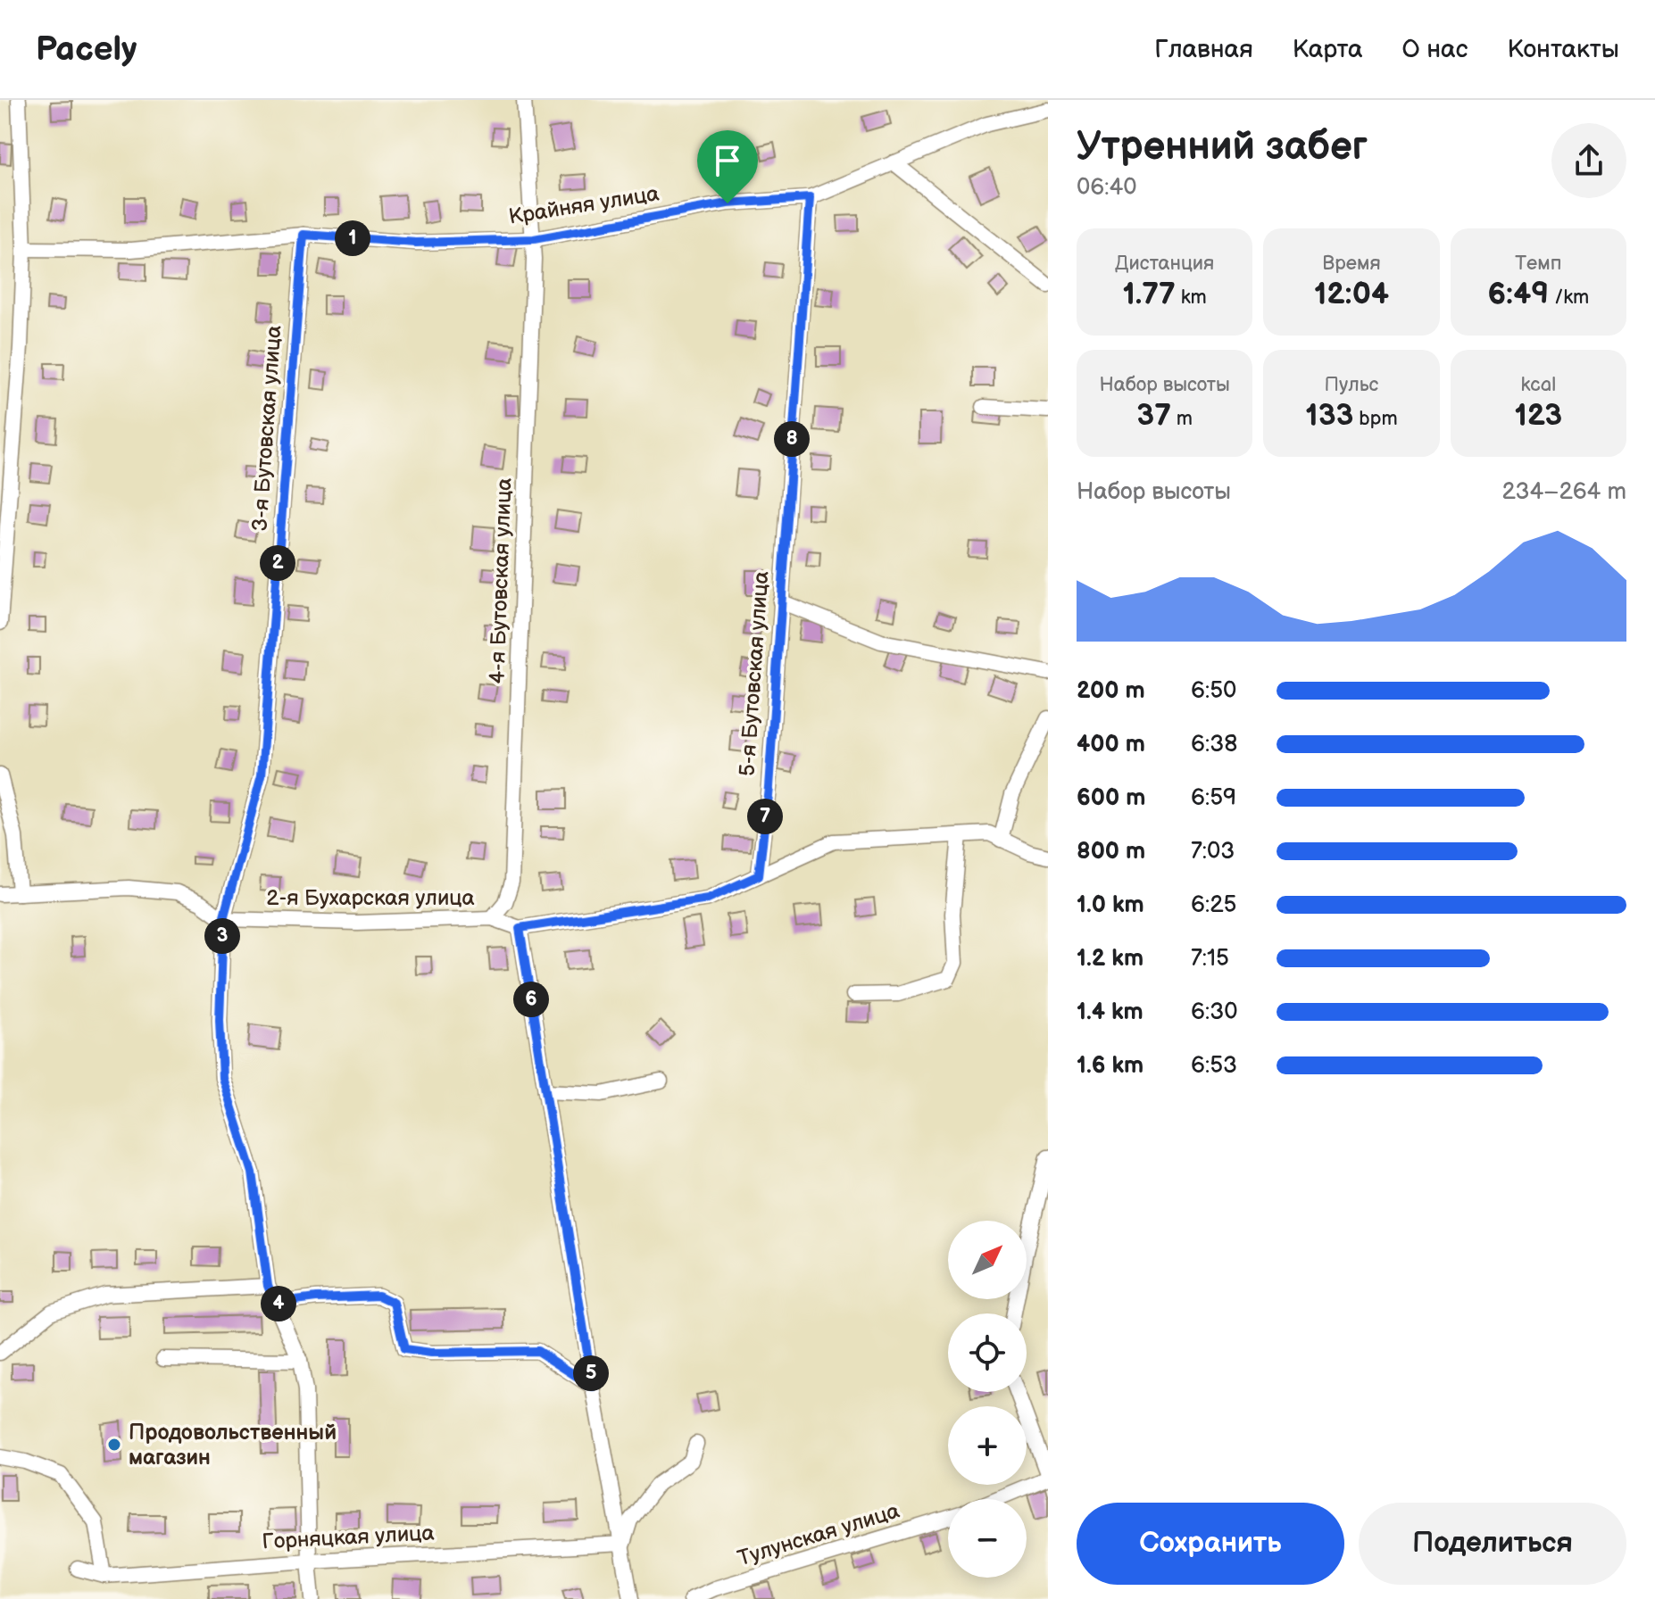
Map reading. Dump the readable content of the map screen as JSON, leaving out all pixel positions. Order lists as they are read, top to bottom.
{
  "streets": {
    "street": [
      "Крайняя улица",
      "3-я Бутовская улица",
      "4-я Бутовская улица",
      "5-я Бутовская улица",
      "2-я Бухарская улица",
      "Тулунская улица",
      "Горняцкая улица"
    ]
  },
  "crossings": [
    ["Крайняя улица", "3-я Бутовская улица"],
    ["Крайняя улица", "4-я Бутовская улица"],
    ["Крайняя улица", "5-я Бутовская улица"],
    ["3-я Бутовская улица", "2-я Бухарская улица"],
    ["3-я Бутовская улица", "Горняцкая улица"],
    ["4-я Бутовская улица", "2-я Бухарская улица"]
  ],
  "places": ["Продовольственный магазин"],
  "north": "top right",
  "page": {
    "header": "Pacely",
    "nav": [
      "Главная",
      "Карта",
      "О нас",
      "Контакты"
    ],
    "heading": ["Утренний забег", "06:40"],
    "pins": [
      "1",
      "8",
      "2",
      "7",
      "3",
      "6",
      "4",
      "5"
    ],
    "stats": [
      ["Дистанция", "1.77 km"],
      ["Время", "12:04"],
      ["Темп", "6:49 /km"],
      ["Набор высоты", "37 m"],
      ["Пульс", "133 bpm"],
      ["kcal", "123"]
    ],
    "chart": ["Набор высоты", "234–264 m"],
    "list": [
      {
        "name": "200 m",
        "note": "6:50"
      },
      {
        "name": "400 m",
        "note": "6:38"
      },
      {
        "name": "600 m",
        "note": "6:59"
      },
      {
        "name": "800 m",
        "note": "7:03"
      },
      {
        "name": "1.0 km",
        "note": "6:25"
      },
      {
        "name": "1.2 km",
        "note": "7:15"
      },
      {
        "name": "1.4 km",
        "note": "6:30"
      },
      {
        "name": "1.6 km",
        "note": "6:53"
      }
    ],
    "map_buttons": ["+", "−"],
    "buttons": ["Сохранить", "Поделиться"]
  }
}
